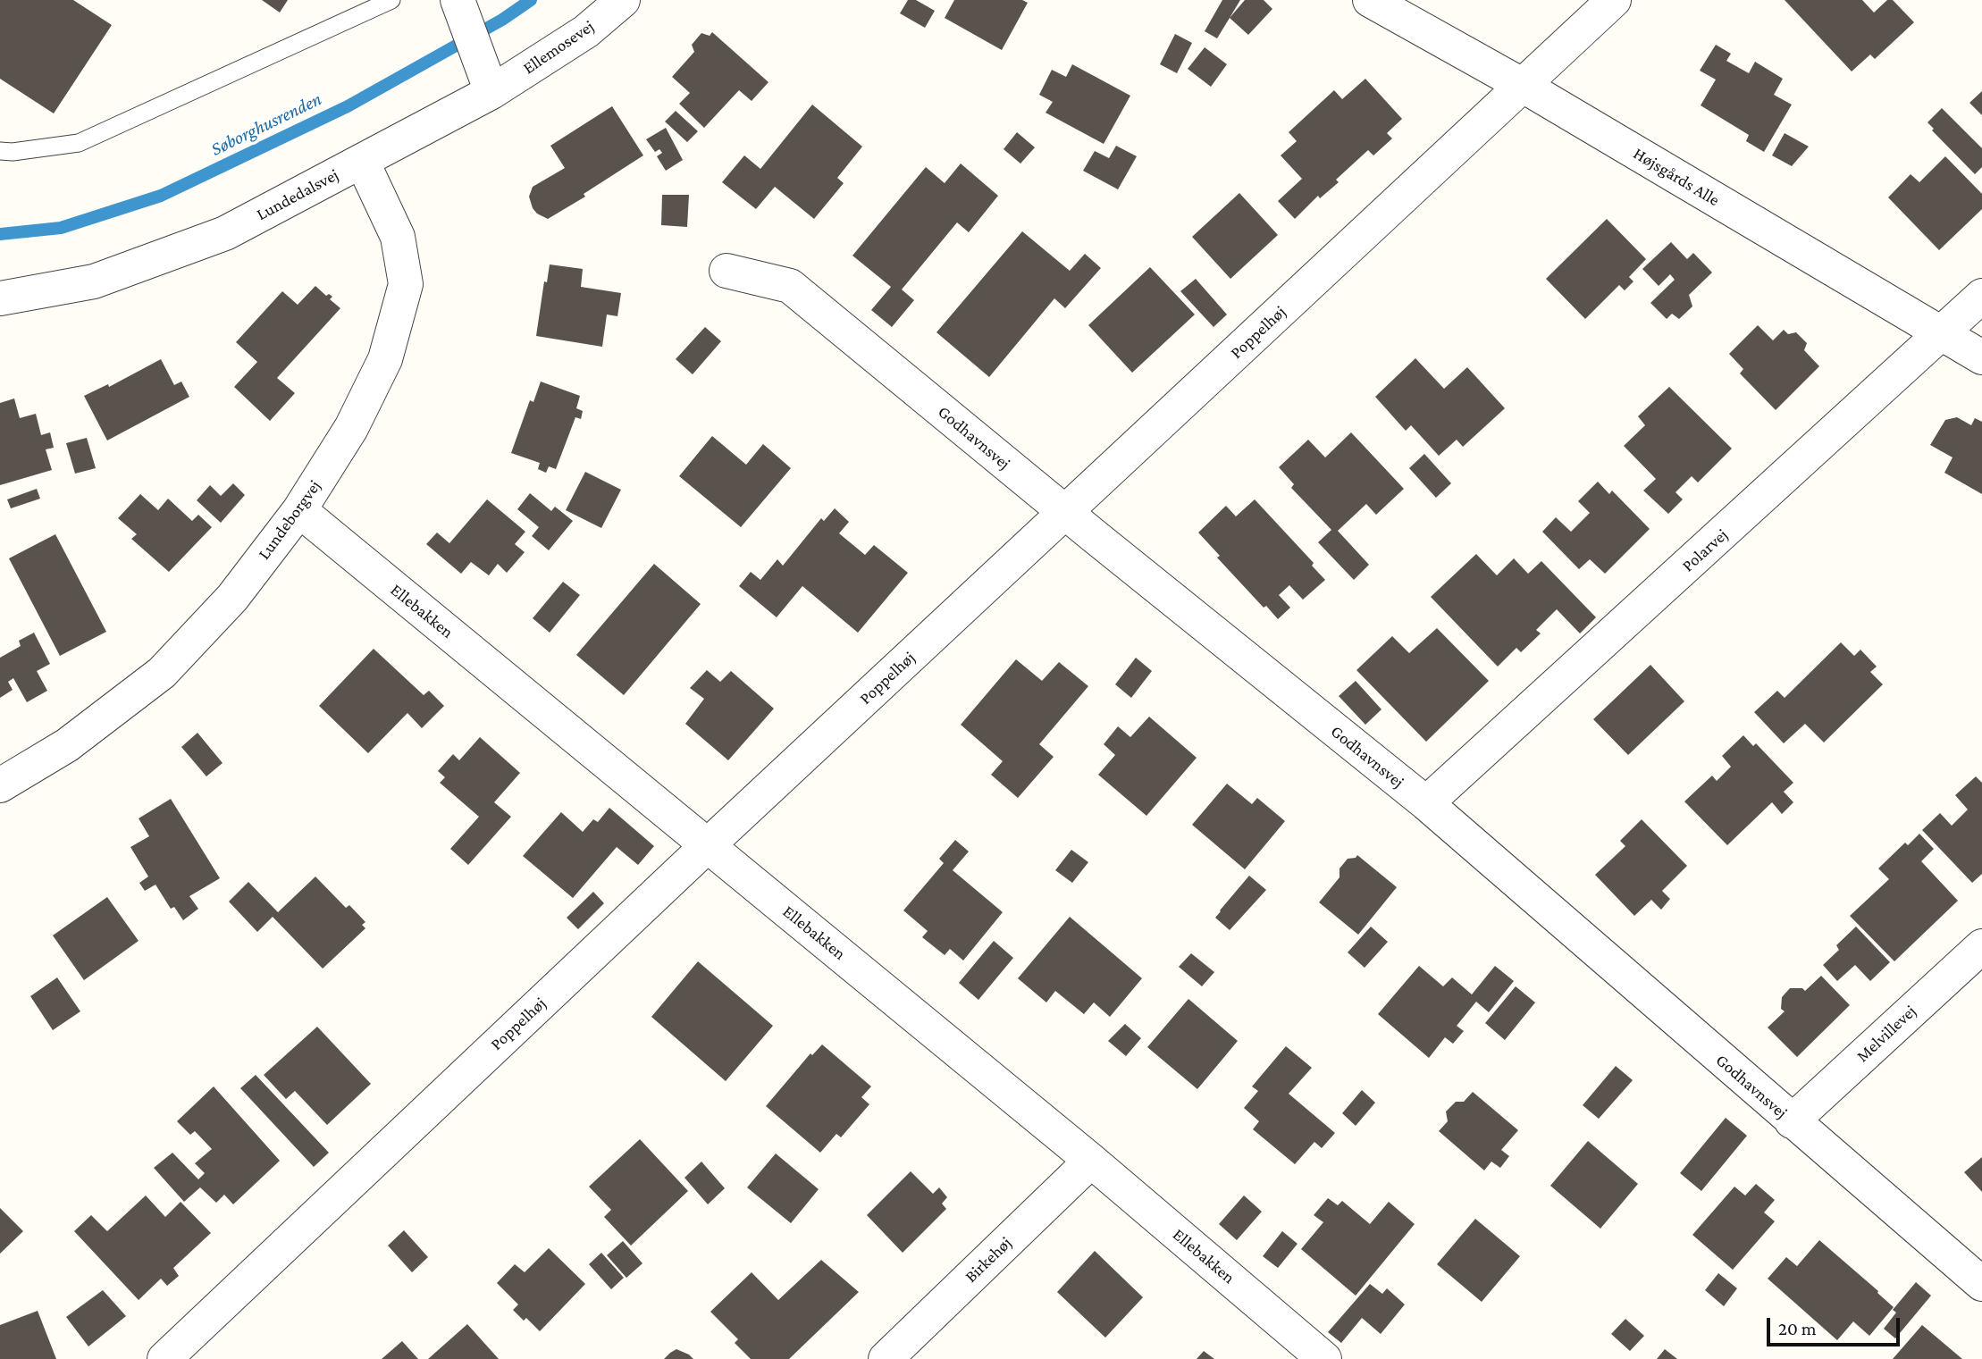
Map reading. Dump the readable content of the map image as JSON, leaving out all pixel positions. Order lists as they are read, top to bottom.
{
  "streets": {
    "street": [
      "Ellemosevej",
      "Højsgårds Alle",
      "Lundedalsvej",
      "Poppelhøj",
      "Godhavnsvej",
      "Lundeborgvej",
      "Polarvej",
      "Ellebakken",
      "Melvillevej",
      "Birkehøj"
    ]
  },
  "crossings": [
    ["Ellemosevej", "Lundedalsvej"],
    ["Højsgårds Alle", "Poppelhøj"],
    ["Højsgårds Alle", "Polarvej"],
    ["Lundedalsvej", "Lundeborgvej"],
    ["Poppelhøj", "Godhavnsvej"],
    ["Poppelhøj", "Ellebakken"],
    ["Godhavnsvej", "Polarvej"],
    ["Godhavnsvej", "Melvillevej"],
    ["Lundeborgvej", "Ellebakken"],
    ["Ellebakken", "Birkehøj"]
  ],
  "water": ["Søborghusrenden"],
  "scale_bar": "20 m"
}
